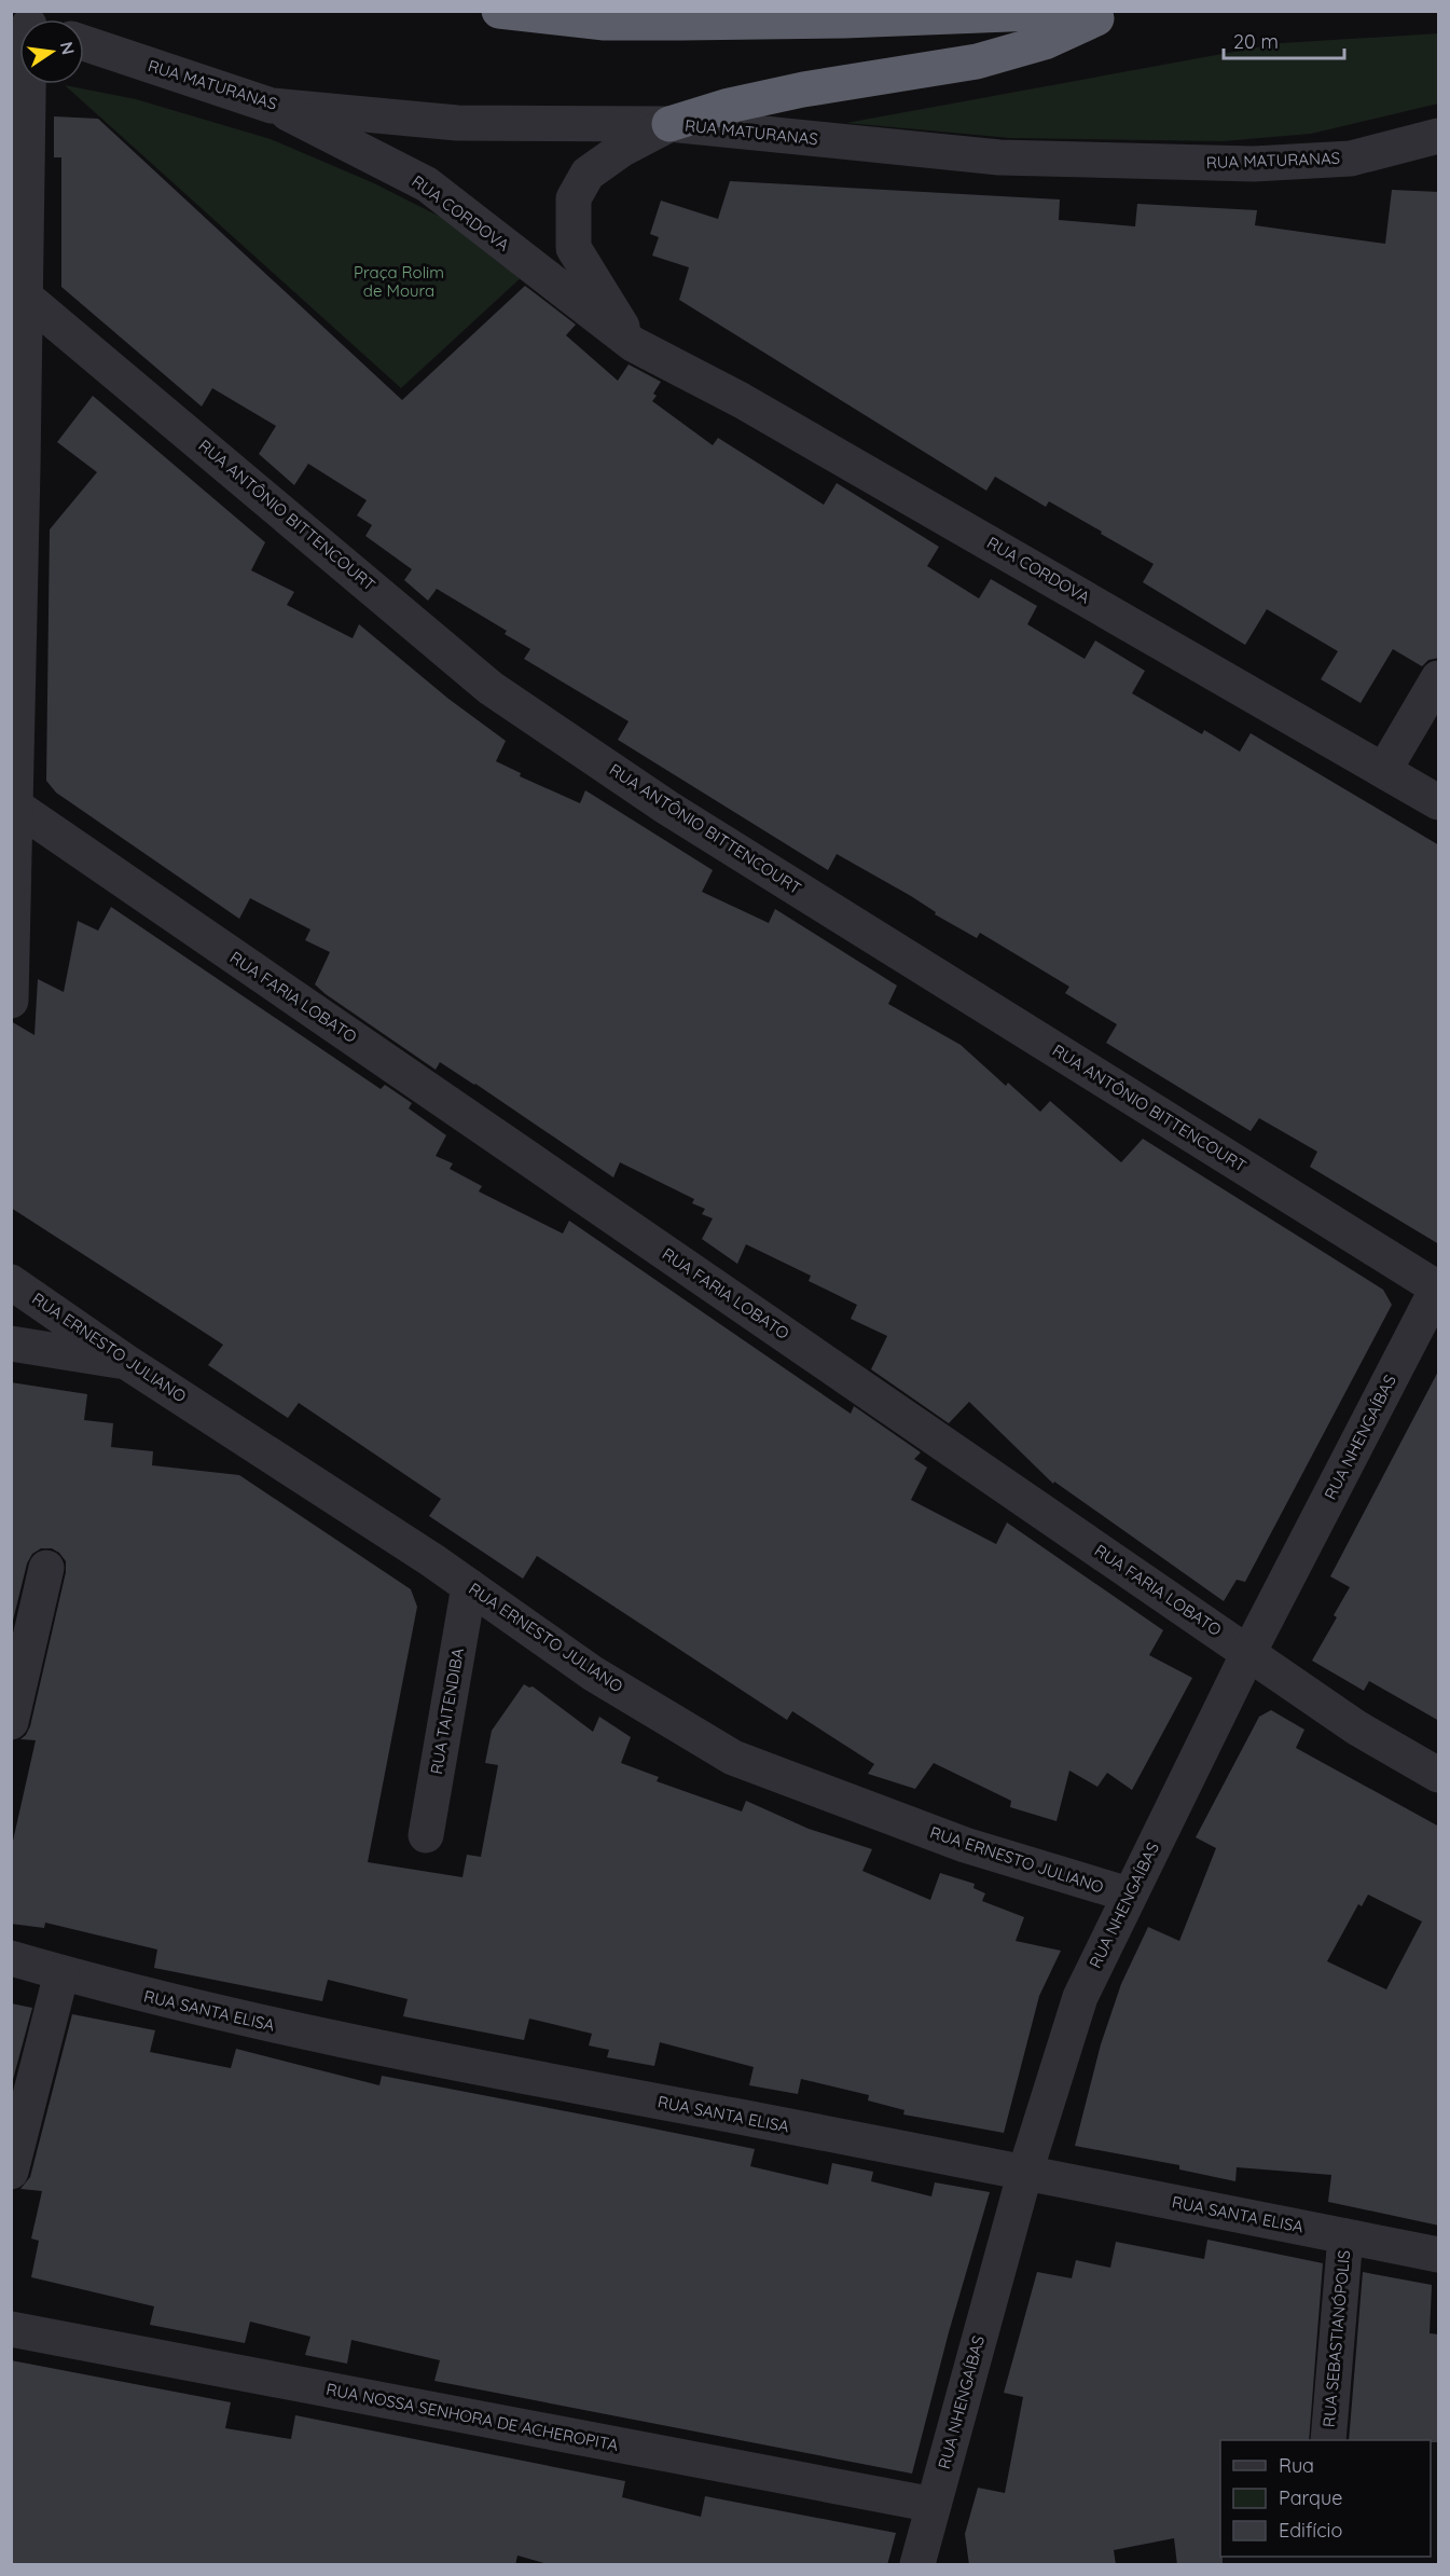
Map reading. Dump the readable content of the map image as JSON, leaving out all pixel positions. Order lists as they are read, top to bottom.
{
  "streets": {
    "street": [
      "RUA MATURANAS",
      "RUA CORDOVA",
      "RUA ANTÔNIO BITTENCOURT",
      "RUA FARIA LOBATO",
      "RUA ERNESTO JULIANO",
      "RUA NHENGAÍBAS",
      "RUA TAITENDIBA",
      "RUA SANTA ELISA",
      "RUA SEBASTIANÓPOLIS",
      "RUA NOSSA SENHORA DE ACHEROPITA"
    ]
  },
  "crossings": [
    ["RUA MATURANAS", "RUA CORDOVA"],
    ["RUA ANTÔNIO BITTENCOURT", "RUA NHENGAÍBAS"],
    ["RUA FARIA LOBATO", "RUA NHENGAÍBAS"],
    ["RUA ERNESTO JULIANO", "RUA NHENGAÍBAS"],
    ["RUA ERNESTO JULIANO", "RUA TAITENDIBA"],
    ["RUA NHENGAÍBAS", "RUA SANTA ELISA"],
    ["RUA NHENGAÍBAS", "RUA NOSSA SENHORA DE ACHEROPITA"],
    ["RUA SANTA ELISA", "RUA SEBASTIANÓPOLIS"]
  ],
  "parks": ["Praça Rolim de Moura"],
  "legend": ["Rua", "Parque", "Edifício"],
  "scale_bar": "20 m",
  "north": "right"
}
